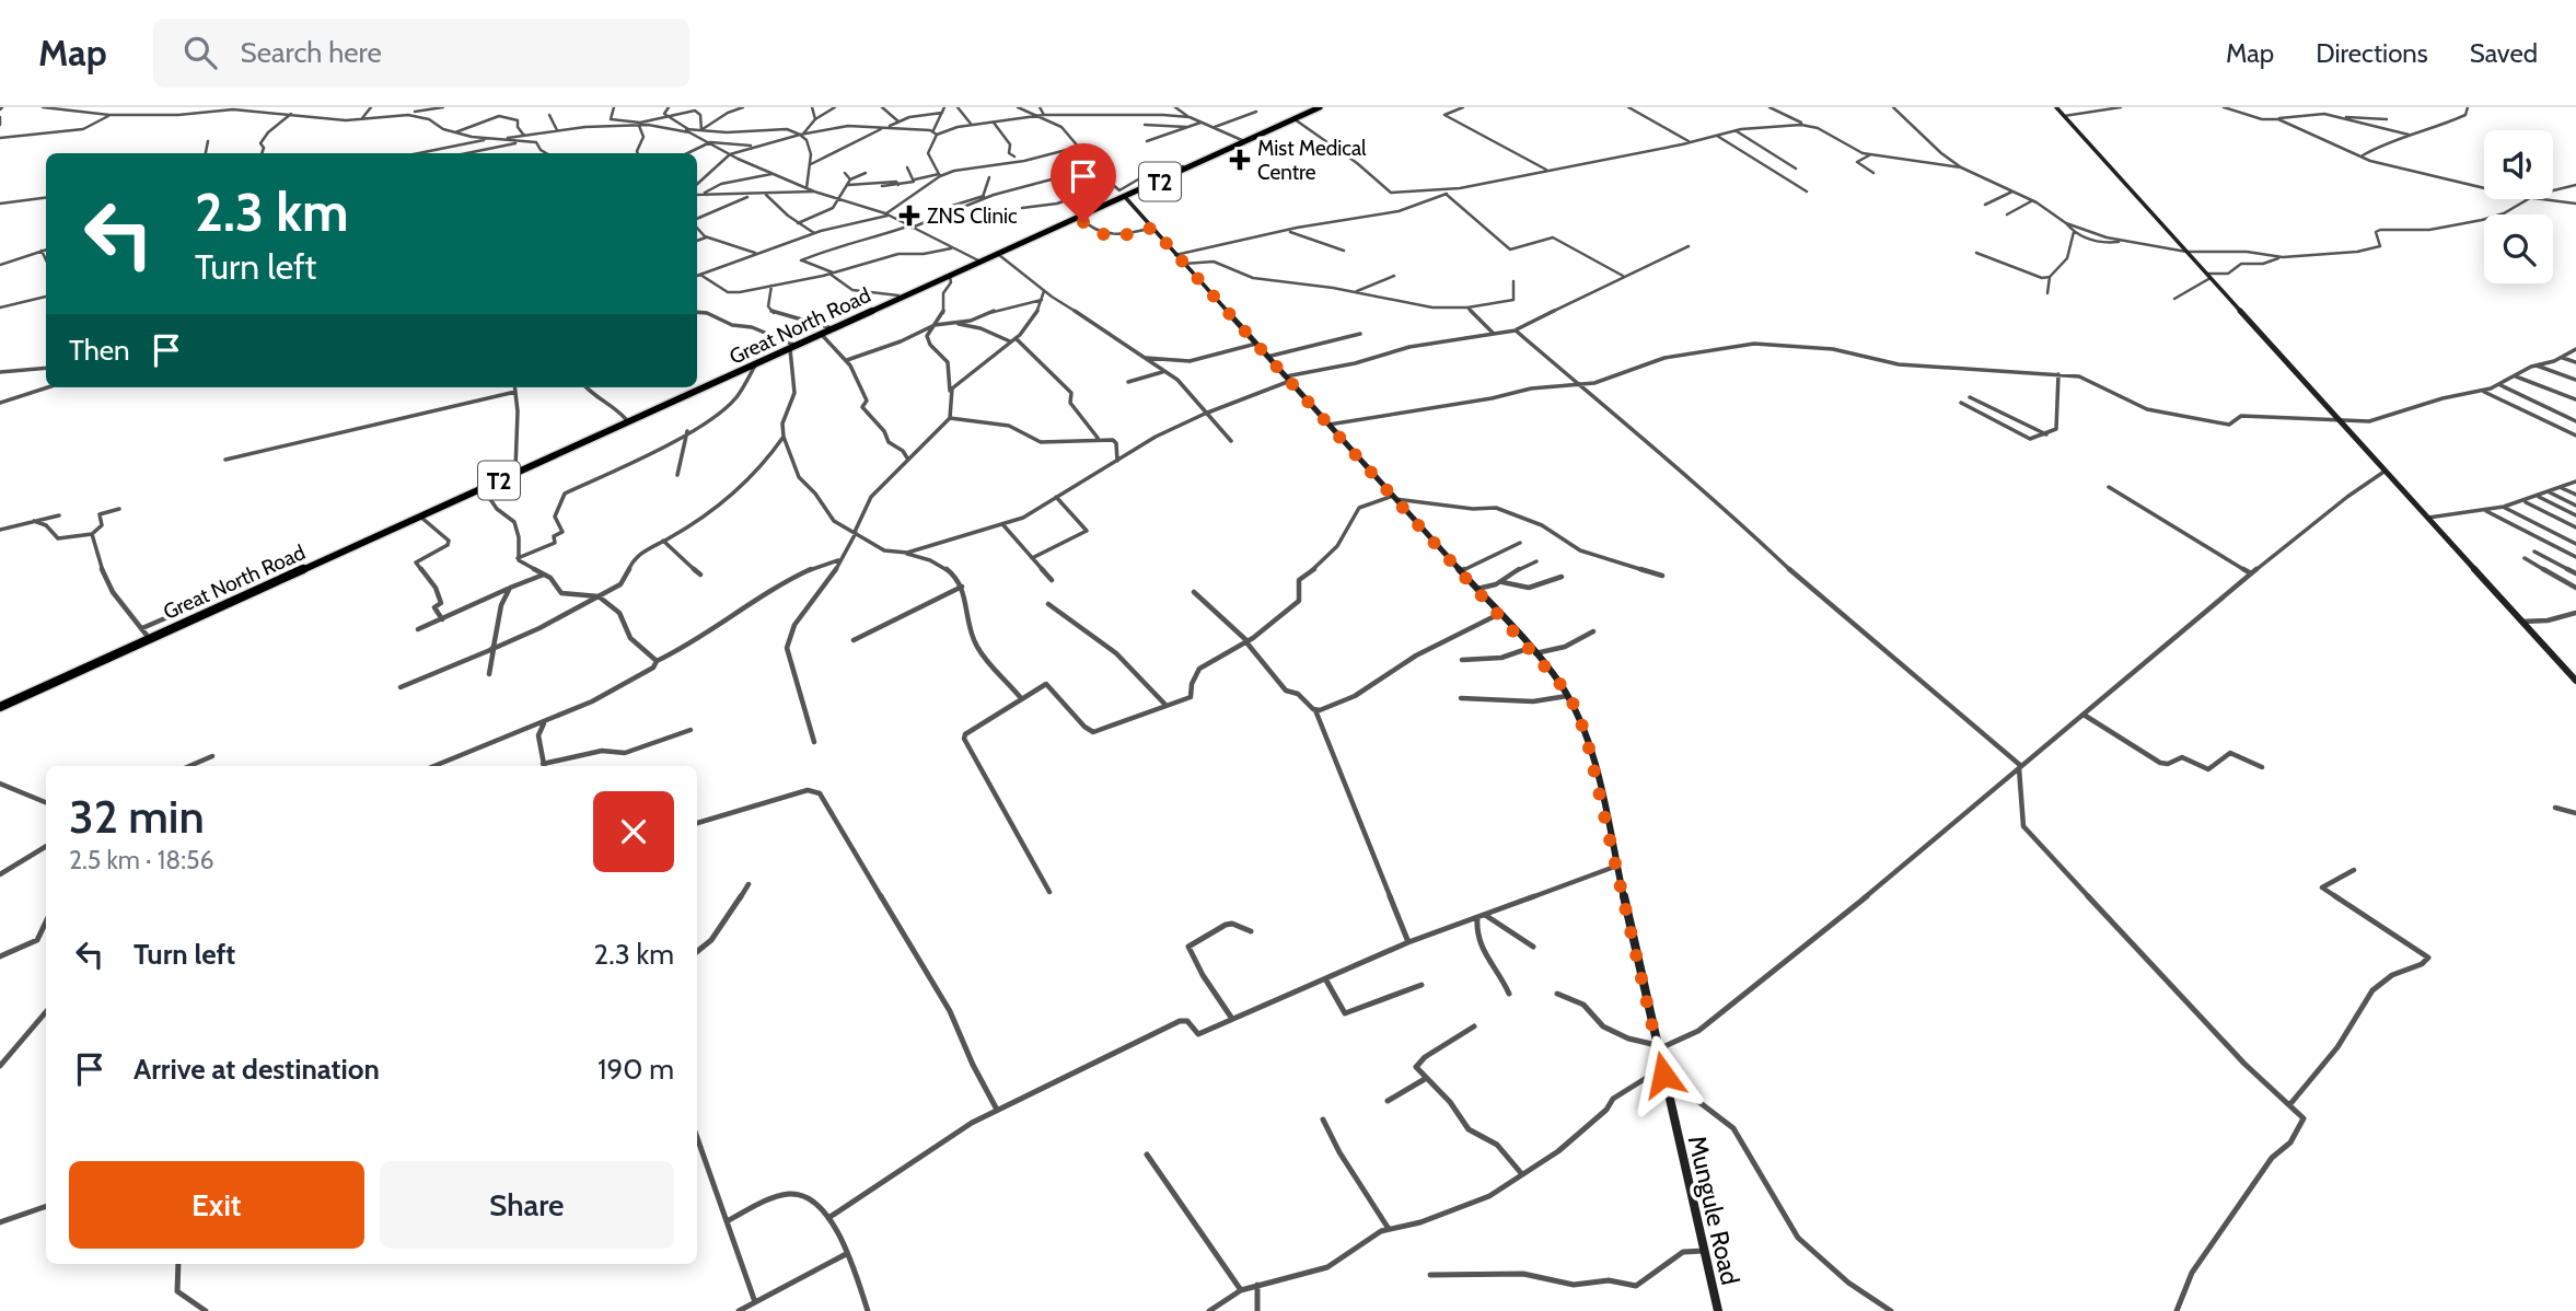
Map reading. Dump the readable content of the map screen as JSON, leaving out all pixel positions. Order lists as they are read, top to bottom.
{
  "streets": {
    "highway": ["T2", "Great North Road"],
    "street": ["Mungule Road"]
  },
  "crossings": [
    ["Great North Road", "Mungule Road"]
  ],
  "places": {
    "health": ["Mist Medical Centre", "ZNS Clinic"]
  },
  "page": {
    "header": "Map",
    "search": "Search here",
    "nav": ["Map", "Directions", "Saved"],
    "turn": ["2.3 km", "Turn left"],
    "then": "Then",
    "heading": ["32 min", "2.5 km · 18:56"],
    "list": [
      {
        "name": "Turn left",
        "value": "2.3 km"
      },
      {
        "name": "Arrive at destination",
        "value": "190 m"
      }
    ],
    "buttons": ["Exit", "Share"]
  }
}
